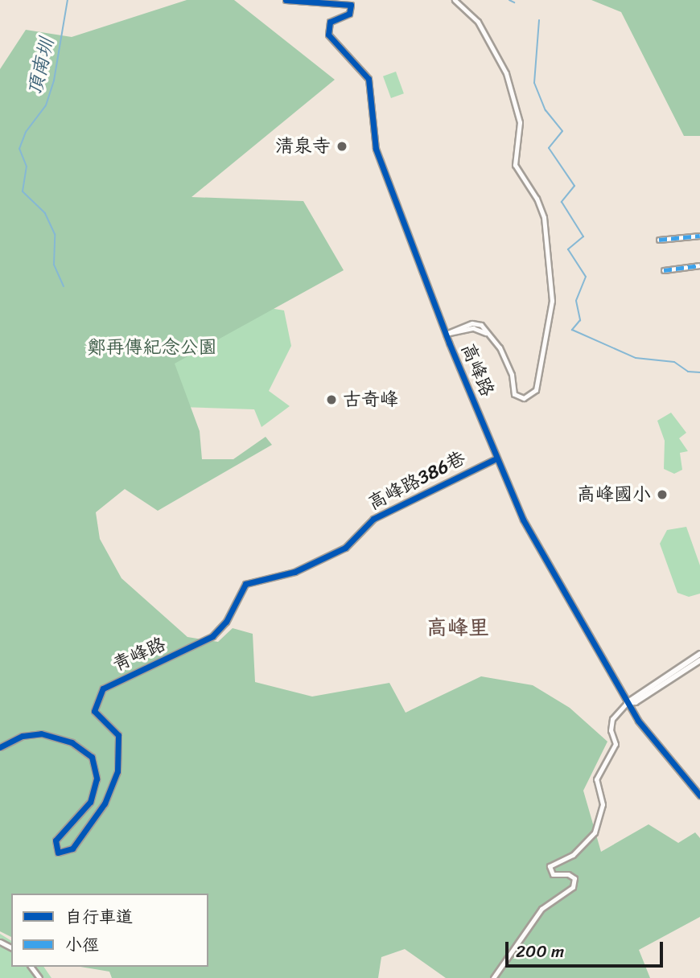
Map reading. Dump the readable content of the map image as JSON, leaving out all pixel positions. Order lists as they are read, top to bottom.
{
  "streets": {
    "street": ["高峰路", "高峰路386巷", "青峰路"]
  },
  "crossings": [
    ["高峰路", "高峰路386巷"],
    ["高峰路386巷", "青峰路"]
  ],
  "districts": ["高峰里"],
  "water": ["頂南圳"],
  "parks": ["鄭再傳紀念公園"],
  "places": ["清泉寺", "古奇峰", "高峰國小"],
  "legend": ["自行車道", "小徑"],
  "scale_bar": "200 m"
}
